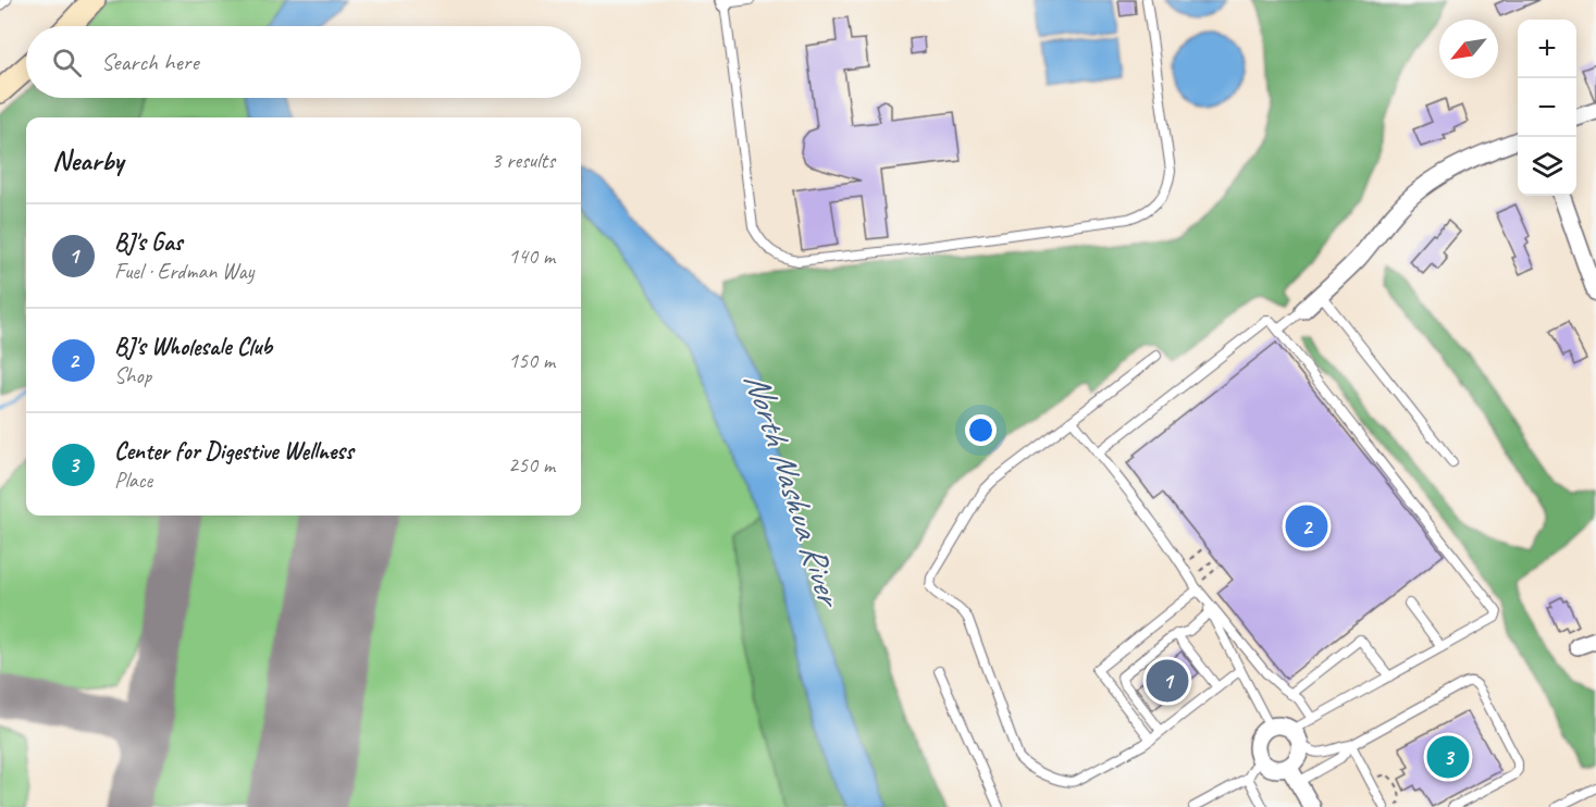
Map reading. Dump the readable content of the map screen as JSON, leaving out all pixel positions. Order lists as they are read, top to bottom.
{
  "water": ["North Nashua River"],
  "north": "bottom left",
  "page": {
    "map_buttons": ["+", "−"],
    "search": "Search here",
    "heading": ["Nearby", "3 results"],
    "list": [
      {
        "mark": "1",
        "name": "BJ's Gas",
        "note": "Fuel · Erdman Way",
        "value": "140 m"
      },
      {
        "mark": "2",
        "name": "BJ's Wholesale Club",
        "note": "Shop",
        "value": "150 m"
      },
      {
        "mark": "3",
        "name": "Center for Digestive Wellness",
        "note": "Place",
        "value": "250 m"
      }
    ],
    "pins": ["2", "1", "3"]
  }
}
